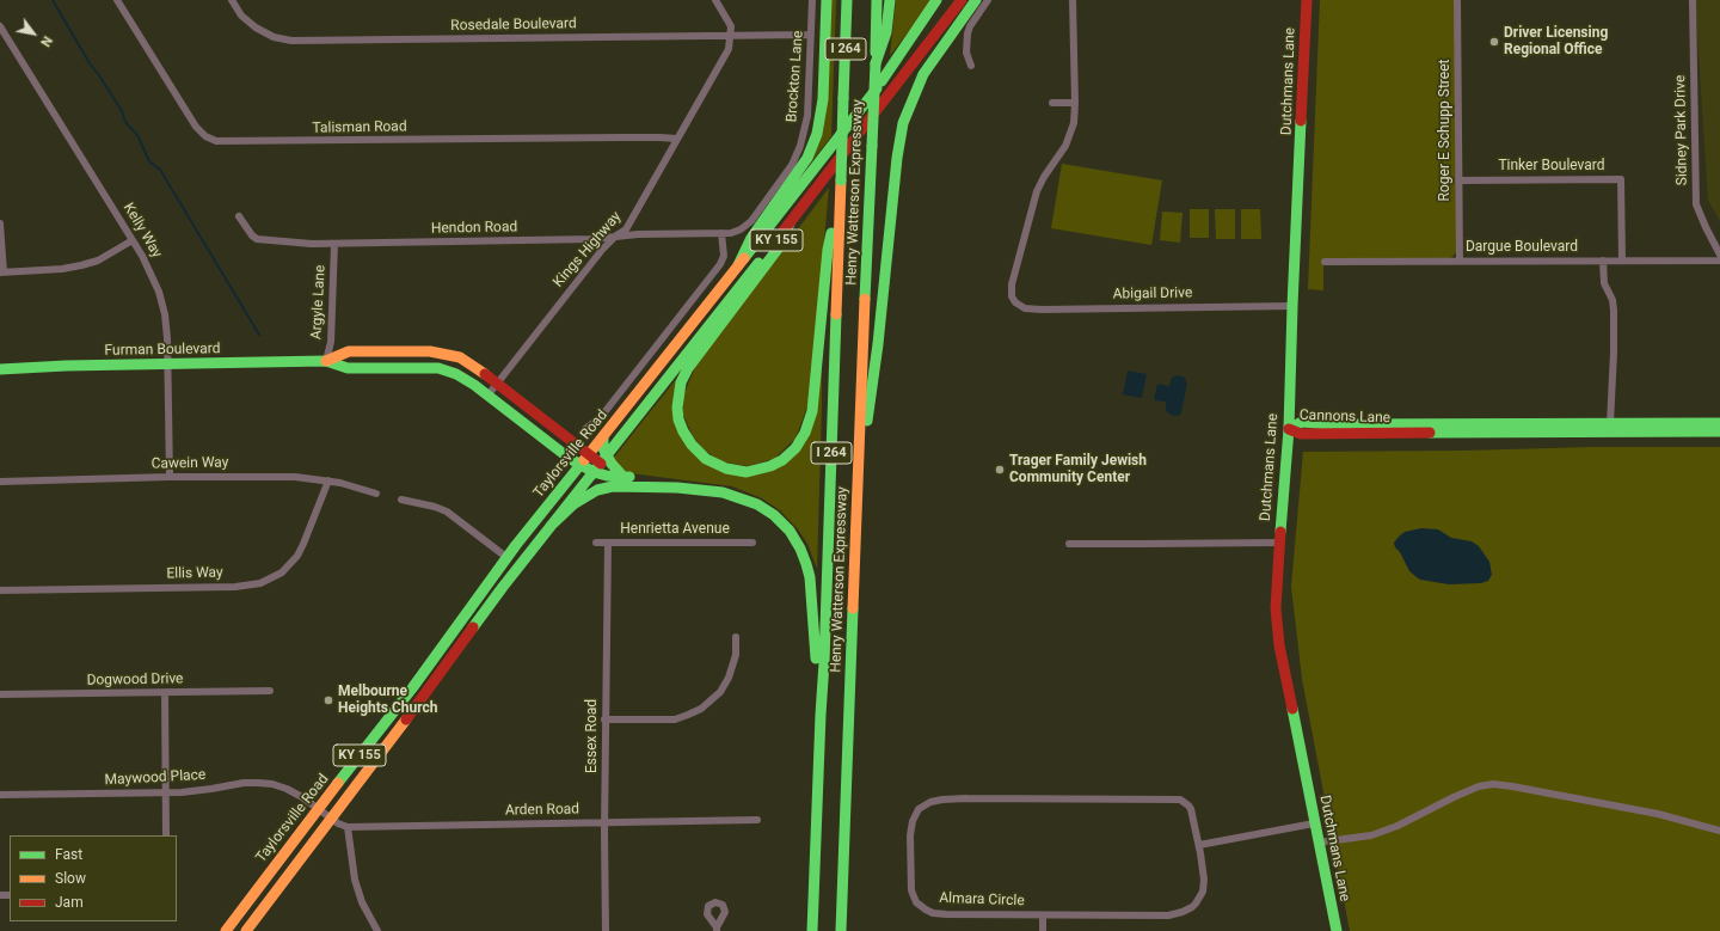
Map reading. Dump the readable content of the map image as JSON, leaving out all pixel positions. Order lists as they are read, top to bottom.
{
  "streets": {
    "main road": [
      "I 264",
      "Dutchmans Lane",
      "Henry Watterson Expressway",
      "KY 155",
      "Furman Boulevard",
      "Cannons Lane",
      "Taylorsville Road"
    ],
    "street": [
      "Rosedale Boulevard",
      "Brockton Lane",
      "Talisman Road",
      "Roger E Schupp Street",
      "Sidney Park Drive",
      "Tinker Boulevard",
      "Hendon Road",
      "Kelly Way",
      "Dargue Boulevard",
      "Kings Highway",
      "Abigail Drive",
      "Argyle Lane",
      "Cawein Way",
      "Henrietta Avenue",
      "Ellis Way",
      "Dogwood Drive",
      "Essex Road",
      "Maywood Place",
      "Arden Road",
      "Almara Circle"
    ]
  },
  "crossings": [
    ["Rosedale Boulevard", "Brockton Lane"],
    ["Rosedale Boulevard", "Kings Highway"],
    ["Brockton Lane", "Hendon Road"],
    ["Brockton Lane", "Taylorsville Road"],
    ["Dutchmans Lane", "Abigail Drive"],
    ["Dutchmans Lane", "Cannons Lane"],
    ["Talisman Road", "Kings Highway"],
    ["Roger E Schupp Street", "Tinker Boulevard"],
    ["Roger E Schupp Street", "Dargue Boulevard"],
    ["Tinker Boulevard", "Dargue Boulevard"],
    ["Hendon Road", "Kings Highway"],
    ["Hendon Road", "Argyle Lane"],
    ["Hendon Road", "Taylorsville Road"],
    ["Kelly Way", "Furman Boulevard"],
    ["Kelly Way", "Cawein Way"],
    ["Kings Highway", "Furman Boulevard"],
    ["Argyle Lane", "Furman Boulevard"],
    ["Furman Boulevard", "Taylorsville Road"],
    ["Taylorsville Road", "Maywood Place"],
    ["Taylorsville Road", "Arden Road"],
    ["Cawein Way", "Ellis Way"],
    ["Henrietta Avenue", "Essex Road"],
    ["Essex Road", "Arden Road"],
    ["Maywood Place", "Arden Road"]
  ],
  "places": ["Driver Licensing Regional Office", "Trager Family Jewish Community Center", "Melbourne Heights Church"],
  "legend": ["Fast", "Slow", "Jam"],
  "north": "bottom right"
}
